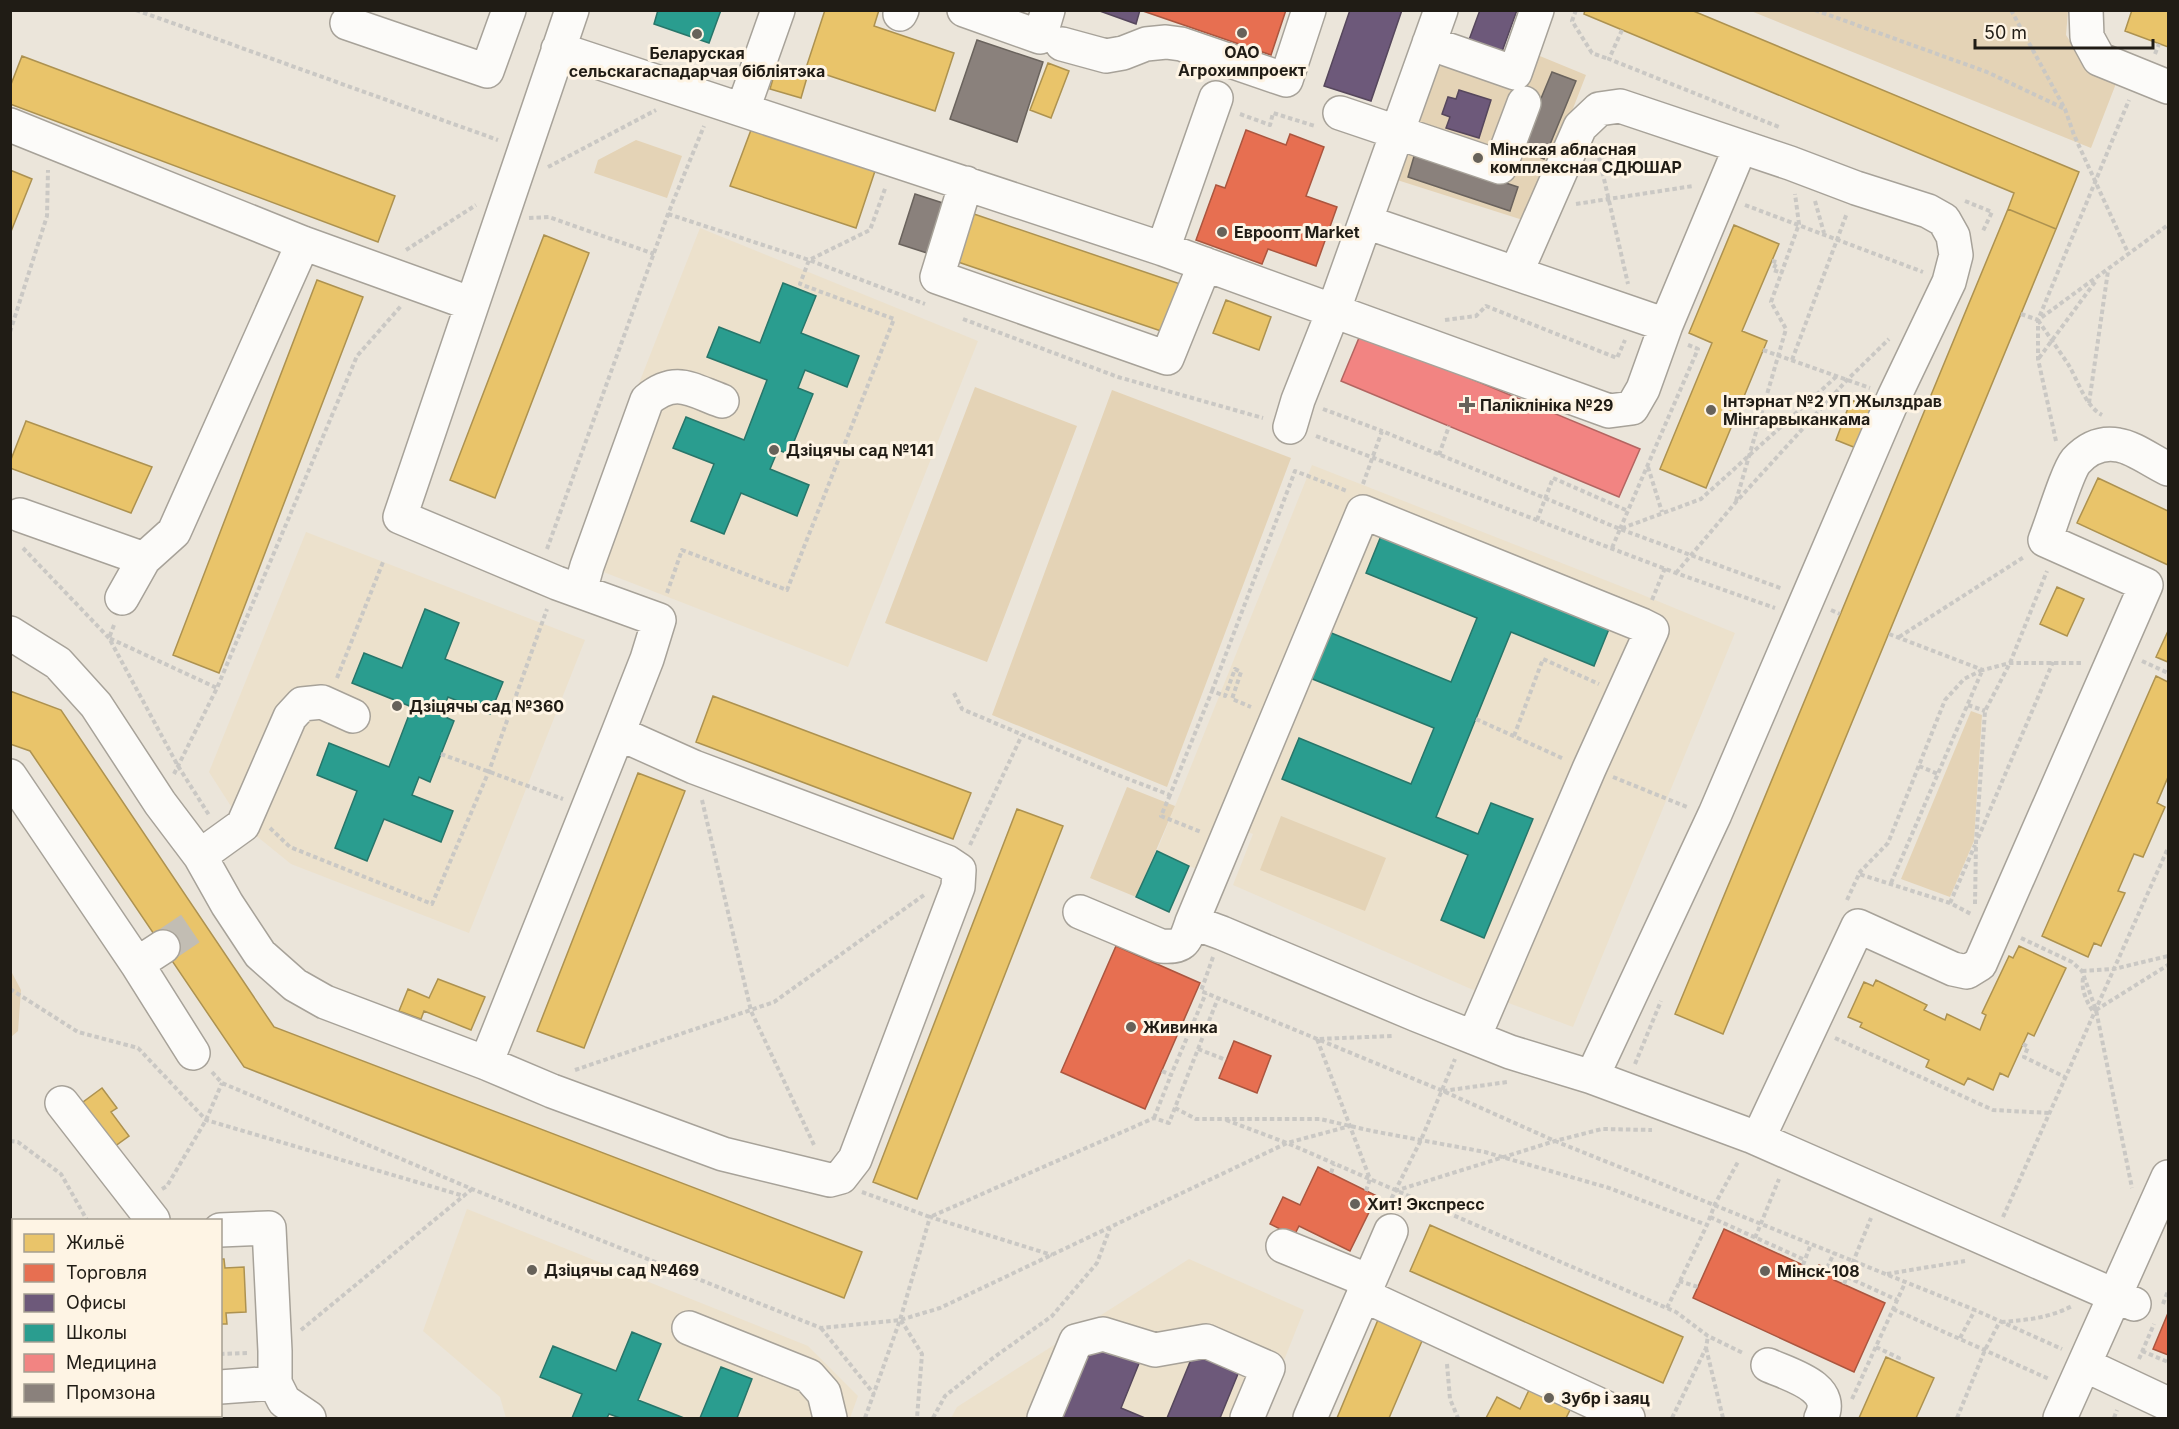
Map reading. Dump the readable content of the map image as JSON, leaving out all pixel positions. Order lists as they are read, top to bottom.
{
  "places": {
    "other": [
      "ОАО Агрохимпроект",
      "Беларуская сельскагаспадарчая бібліятэка",
      "Мінская абласная комплексная СДЮШАР",
      "Евроопт Market",
      "Інтэрнат №2 УП Жылздрав Мінгарвыканкама",
      "Дзіцячы сад №141",
      "Дзіцячы сад №360",
      "Живинка",
      "Хит! Экспресс",
      "Дзіцячы сад №469",
      "Мінск-108",
      "Зубр і заяц"
    ],
    "health": ["Паліклініка №29"]
  },
  "legend": [
    "Жильё",
    "Торговля",
    "Офисы",
    "Школы",
    "Медицина",
    "Промзона"
  ],
  "scale_bar": "50 m"
}
